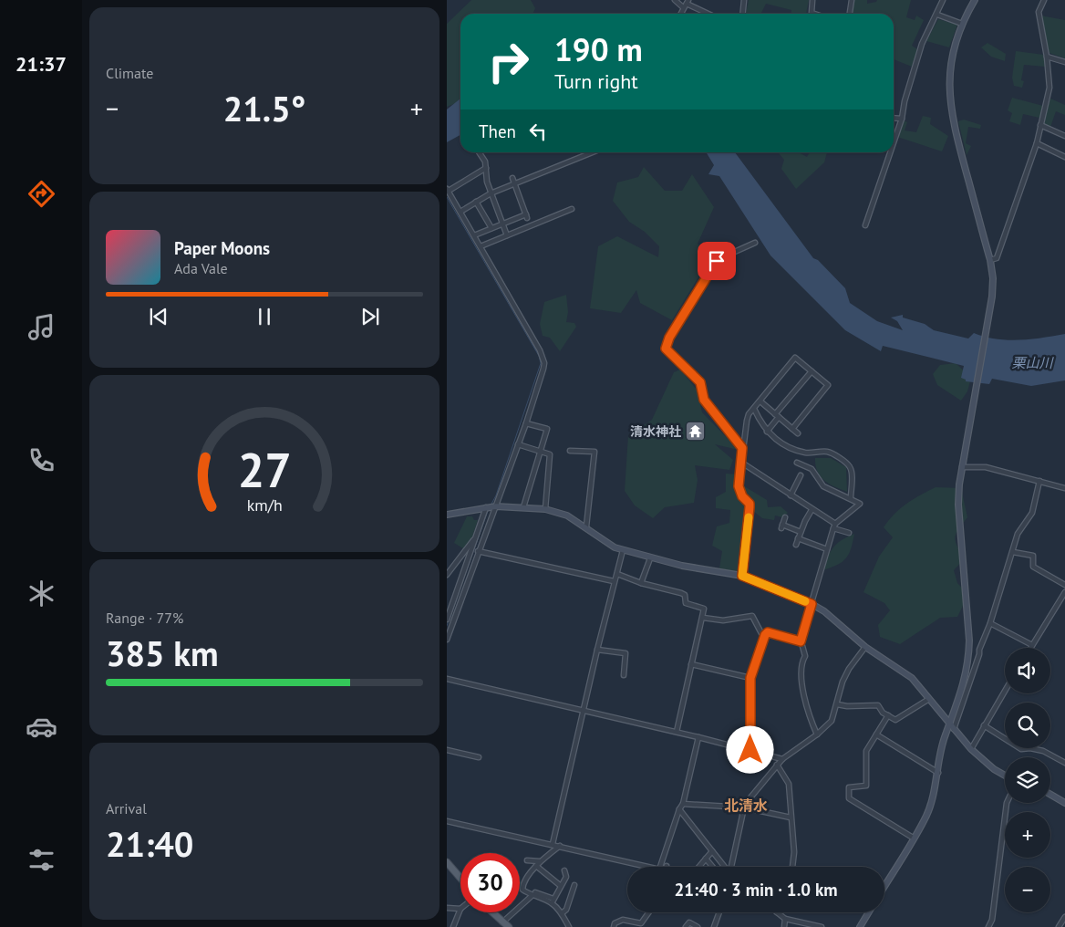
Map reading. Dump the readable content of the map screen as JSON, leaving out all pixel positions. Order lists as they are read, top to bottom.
{
  "districts": ["北清水"],
  "water": ["栗山川"],
  "places": {
    "temple": ["清水神社"]
  },
  "page": {
    "tabs": "21:37",
    "tile": [
      "Climate",
      ["Range · 77%", "385 km"],
      ["Arrival", "21:40"]
    ],
    "turn": ["190 m", "Turn right"],
    "heat": ["−", "21.5°", "+"],
    "then": "Then",
    "song": ["Paper Moons", "Ada Vale"],
    "map_buttons": ["+", "−"],
    "limit": "30",
    "trip": "21:40 · 3 min · 1.0 km",
    "gauge": ["27", "km/h"]
  }
}
